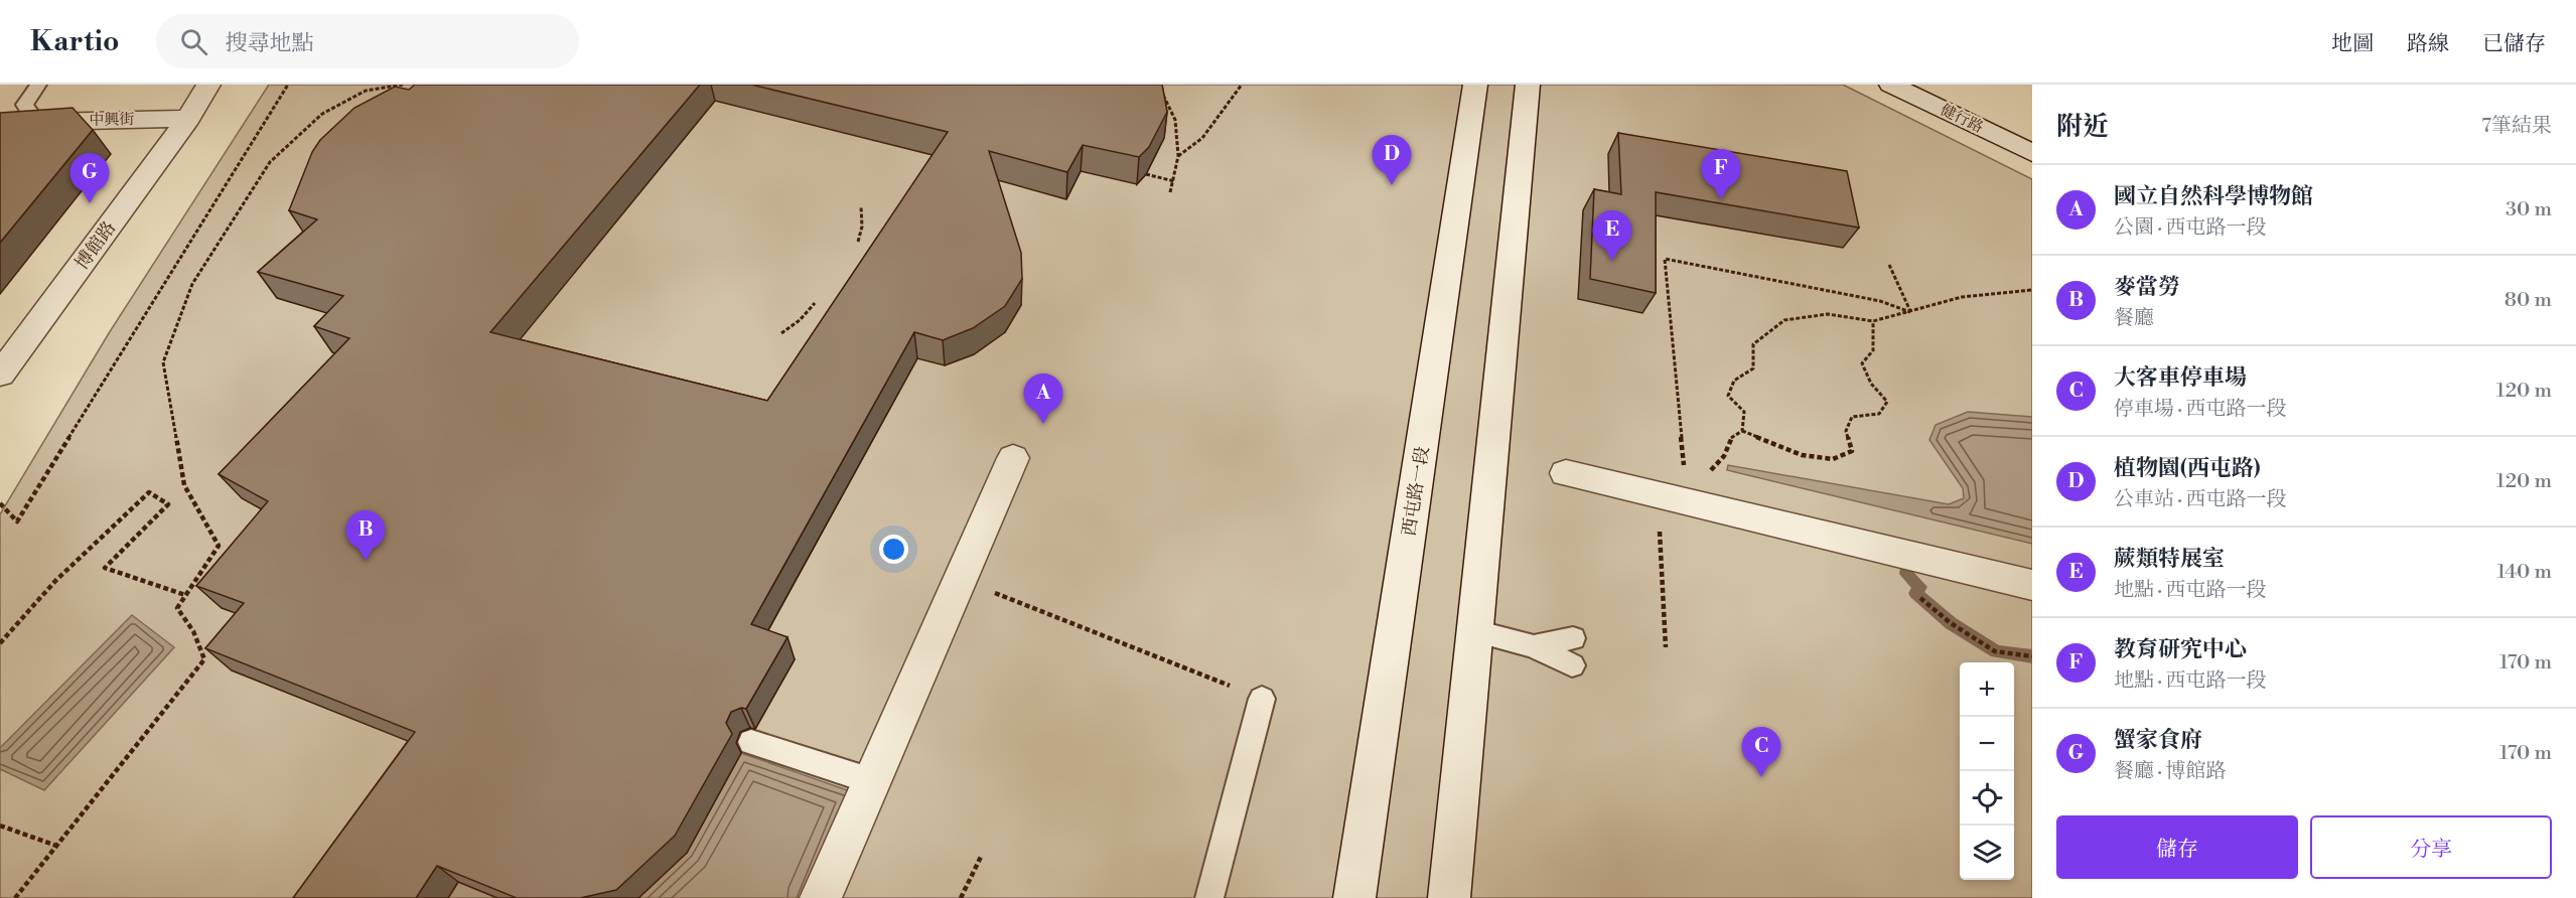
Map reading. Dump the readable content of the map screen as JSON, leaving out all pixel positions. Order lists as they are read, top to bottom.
{
  "streets": {
    "street": [
      "健行路",
      "中興街",
      "博館路",
      "西屯路一段"
    ]
  },
  "crossings": [
    ["中興街", "博館路"]
  ],
  "page": {
    "header": "Kartio",
    "search": "搜尋地點",
    "nav": ["地圖", "路線", "已儲存"],
    "heading": ["附近", "7筆結果"],
    "pins": [
      "D",
      "F",
      "G",
      "E",
      "A",
      "B",
      "C"
    ],
    "list": [
      {
        "mark": "A",
        "name": "國立自然科學博物館",
        "note": "公園 · 西屯路一段",
        "value": "30 m"
      },
      {
        "mark": "B",
        "name": "麥當勞",
        "note": "餐廳",
        "value": "80 m"
      },
      {
        "mark": "C",
        "name": "大客車停車場",
        "note": "停車場 · 西屯路一段",
        "value": "120 m"
      },
      {
        "mark": "D",
        "name": "植物園(西屯路)",
        "note": "公車站 · 西屯路一段",
        "value": "120 m"
      },
      {
        "mark": "E",
        "name": "蕨類特展室",
        "note": "地點 · 西屯路一段",
        "value": "140 m"
      },
      {
        "mark": "F",
        "name": "教育研究中心",
        "note": "地點 · 西屯路一段",
        "value": "170 m"
      },
      {
        "mark": "G",
        "name": "蟹家食府",
        "note": "餐廳 · 博館路",
        "value": "170 m"
      }
    ],
    "map_buttons": ["+", "−"],
    "buttons": ["儲存", "分享"]
  }
}
